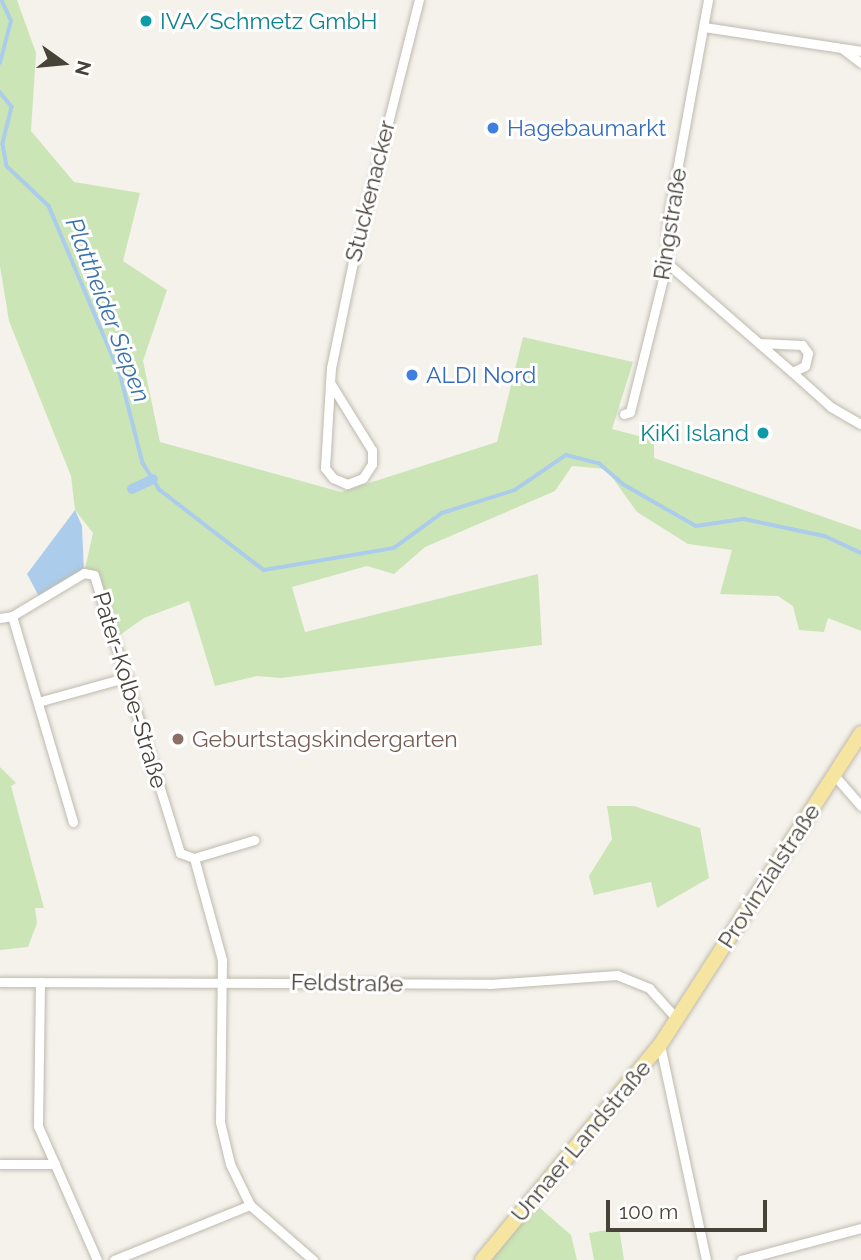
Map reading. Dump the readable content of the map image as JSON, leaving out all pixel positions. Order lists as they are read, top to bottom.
{
  "streets": {
    "main road": ["Provinzialstraße", "Unnaer Landstraße"],
    "street": [
      "Stuckenacker",
      "Ringstraße",
      "Pater-Kolbe-Straße",
      "Feldstraße"
    ]
  },
  "crossings": [
    ["Pater-Kolbe-Straße", "Feldstraße"],
    ["Provinzialstraße", "Feldstraße"],
    ["Provinzialstraße", "Unnaer Landstraße"],
    ["Feldstraße", "Unnaer Landstraße"]
  ],
  "water": ["Plattheider Siepen"],
  "places": [
    "IVA/Schmetz GmbH",
    "Hagebaumarkt",
    "ALDI Nord",
    "KiKi Island",
    "Geburtstagskindergarten"
  ],
  "scale_bar": "100 m",
  "north": "right"
}
